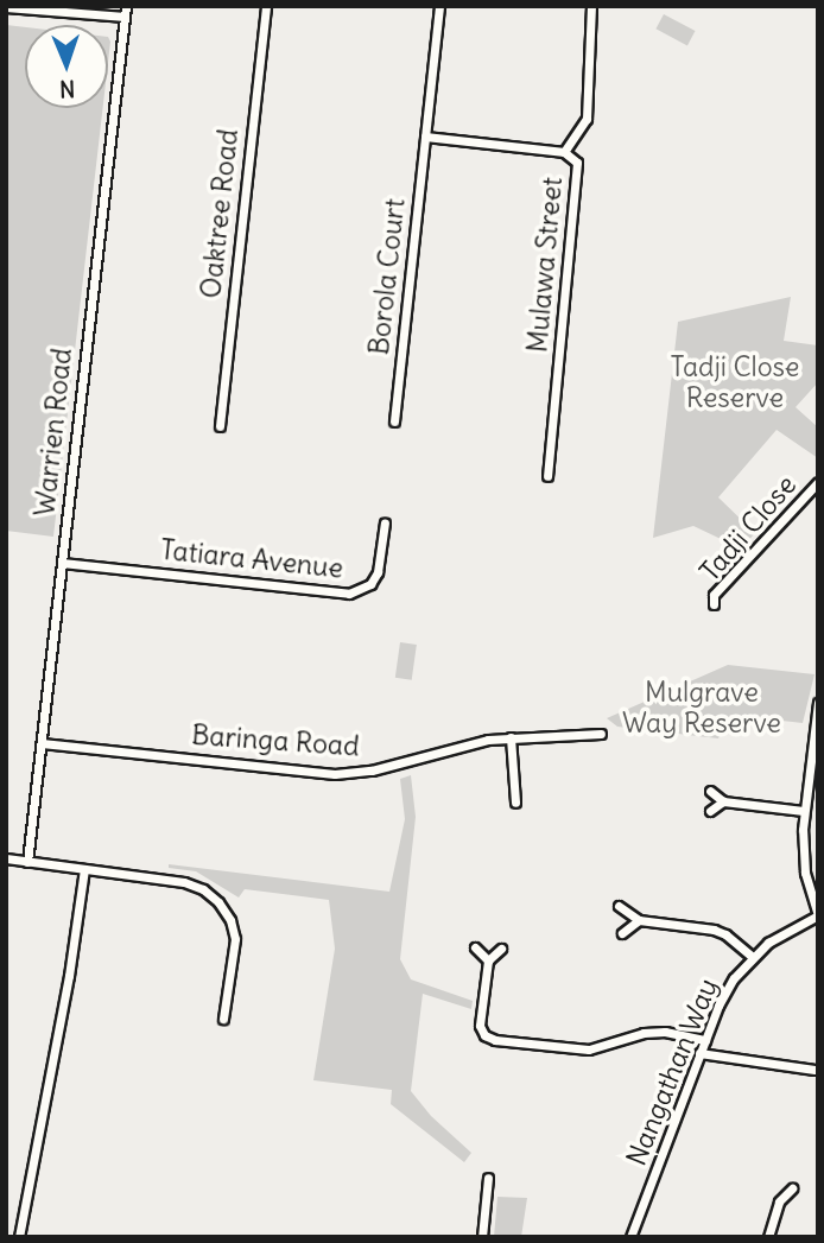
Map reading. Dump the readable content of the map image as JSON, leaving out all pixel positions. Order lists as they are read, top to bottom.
{
  "streets": {
    "street": [
      "Oaktree Road",
      "Mulawa Street",
      "Borola Court",
      "Warrien Road",
      "Tadji Close",
      "Tatiara Avenue",
      "Baringa Road",
      "Nangathan Way"
    ]
  },
  "crossings": [
    ["Mulawa Street", "Borola Court"],
    ["Warrien Road", "Tatiara Avenue"],
    ["Warrien Road", "Baringa Road"]
  ],
  "parks": ["Tadji Close Reserve", "Mulgrave Way Reserve"],
  "north": "bottom"
}
